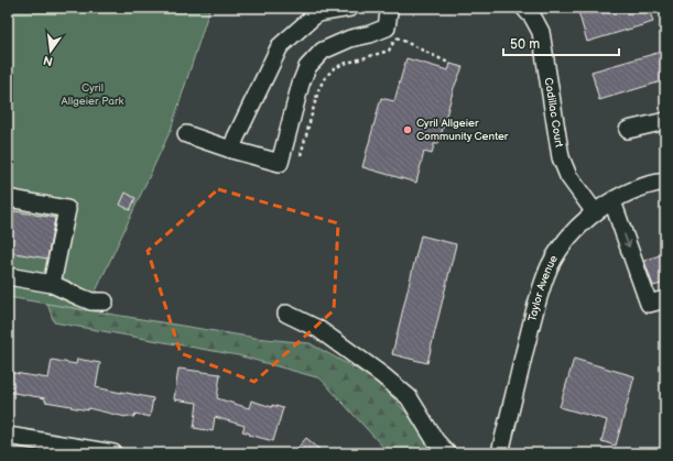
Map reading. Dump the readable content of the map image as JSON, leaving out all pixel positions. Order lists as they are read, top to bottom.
{
  "streets": {
    "street": ["Cadillac Court", "Taylor Avenue"]
  },
  "crossings": [
    ["Cadillac Court", "Taylor Avenue"]
  ],
  "parks": ["Cyril Allgeier Park"],
  "places": ["Cyril Allgeier Community Center"],
  "scale_bar": "50 m",
  "north": "bottom"
}
